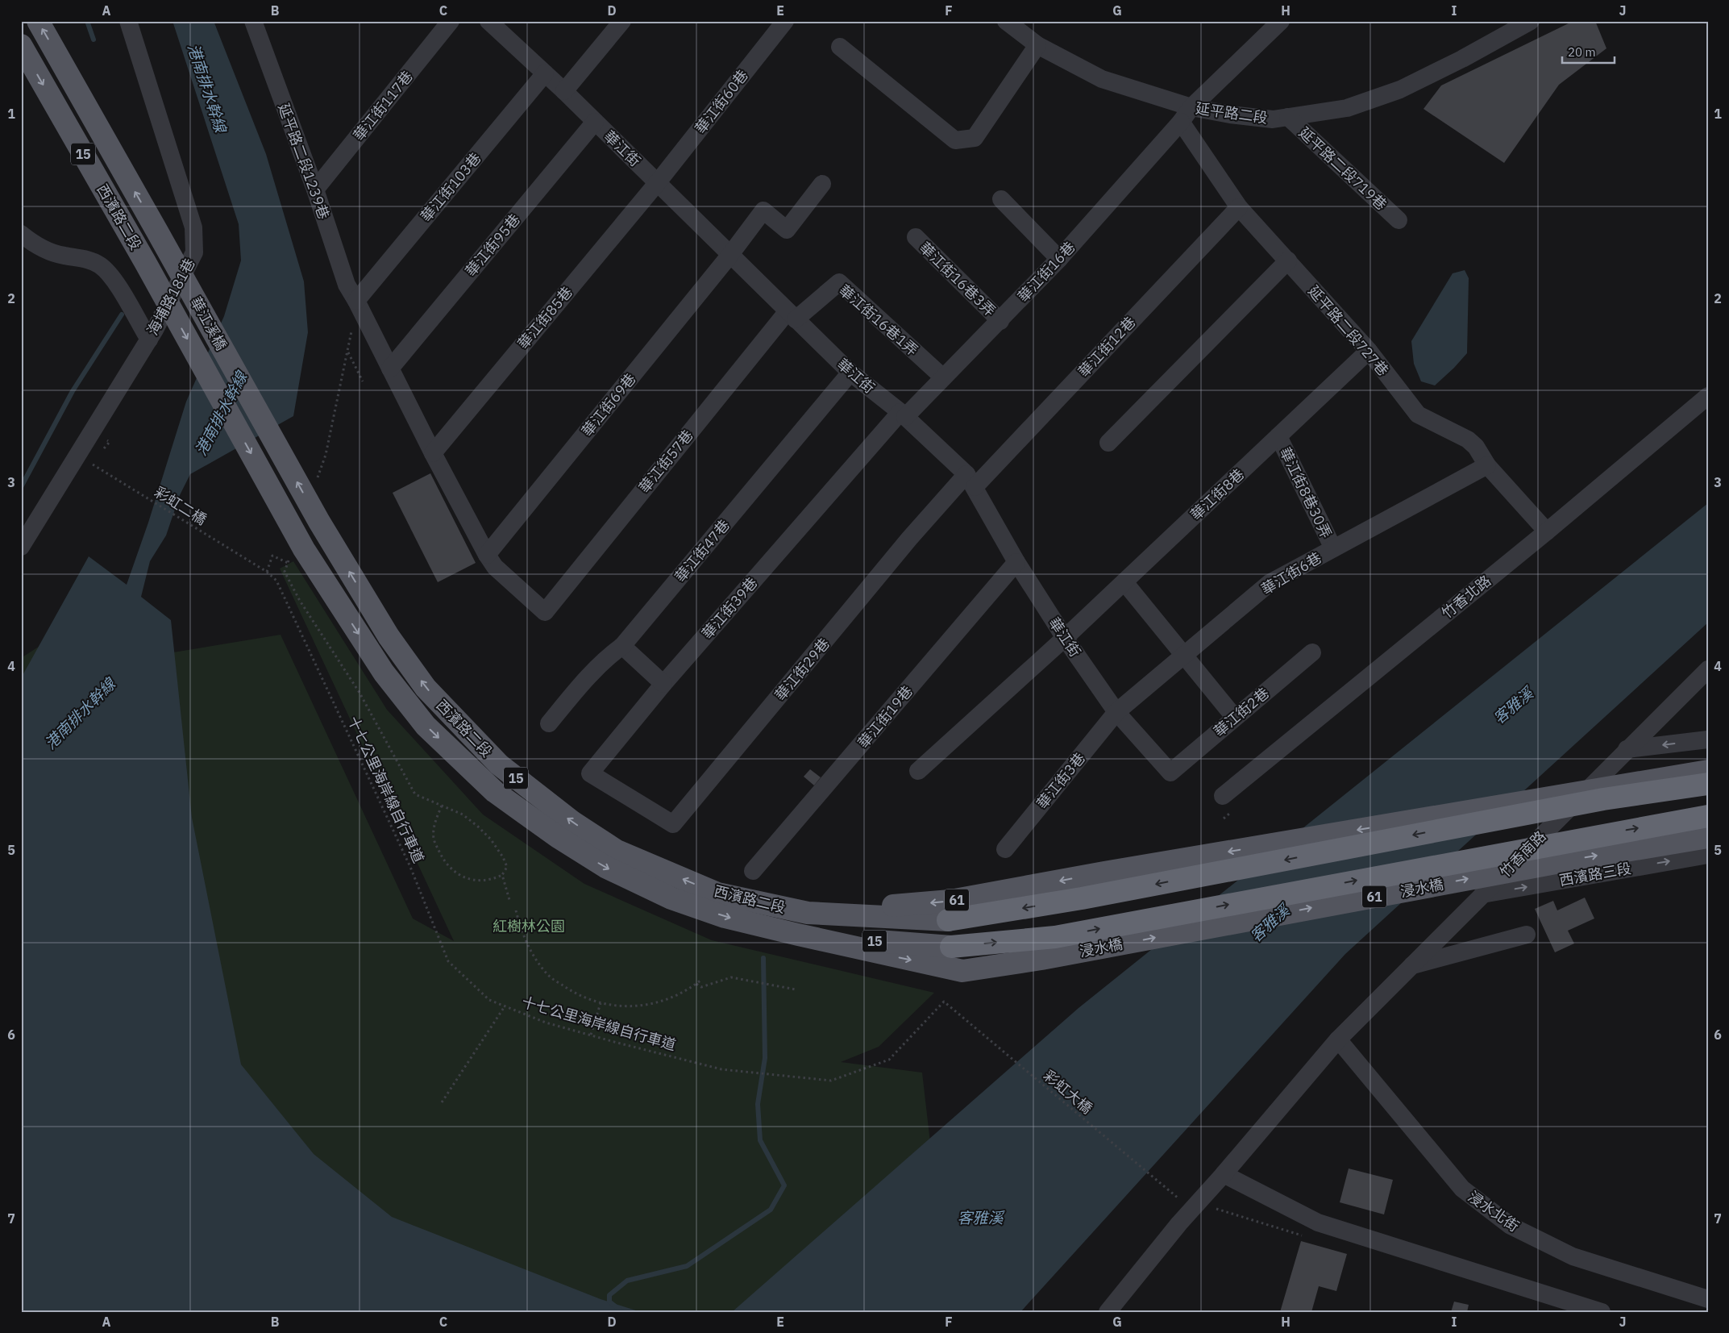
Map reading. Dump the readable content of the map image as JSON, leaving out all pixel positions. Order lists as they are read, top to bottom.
{
  "streets": {
    "highway": ["浸水橋", "61"],
    "main road": ["15", "西濱路二段", "華江溪橋"],
    "street": [
      "華江街60巷",
      "華江街117巷",
      "延平路二段",
      "華江街",
      "延平路二段1239巷",
      "延平路二段719巷",
      "華江街103巷",
      "華江街95巷",
      "華江街16巷",
      "華江街16巷3弄",
      "海埔路181巷",
      "華江街85巷",
      "華江街16巷1弄",
      "延平路二段727巷",
      "華江街12巷",
      "華江街69巷",
      "華江街57巷",
      "華江街8巷30弄",
      "華江街8巷",
      "華江街47巷",
      "華江街6巷",
      "竹香北路",
      "華江街39巷",
      "華江街29巷",
      "華江街2巷",
      "華江街19巷",
      "華江街3巷",
      "竹香南路",
      "西濱路三段",
      "浸水北街"
    ],
    "path": ["彩虹二橋", "十七公里海岸線自行車道", "彩虹大橋"]
  },
  "crossings": [
    ["華江街60巷", "華江街"],
    ["華江街60巷", "華江街85巷"],
    ["華江街117巷", "延平路二段1239巷"],
    ["延平路二段", "延平路二段719巷"],
    ["延平路二段", "華江街16巷"],
    ["延平路二段", "延平路二段727巷"],
    ["華江街", "華江街103巷"],
    ["華江街", "華江街95巷"],
    ["華江街", "華江街16巷"],
    ["華江街", "華江街85巷"],
    ["華江街", "華江街16巷1弄"],
    ["華江街", "華江街12巷"],
    ["華江街", "華江街69巷"],
    ["華江街", "華江街57巷"],
    ["華江街", "華江街8巷"],
    ["華江街", "華江街47巷"],
    ["華江街", "華江街6巷"],
    ["華江街", "華江街39巷"],
    ["華江街", "華江街29巷"],
    ["華江街", "華江街2巷"],
    ["華江街", "華江街19巷"],
    ["華江街", "華江街3巷"],
    ["延平路二段1239巷", "華江街103巷"],
    ["延平路二段1239巷", "華江街95巷"],
    ["延平路二段1239巷", "華江街85巷"],
    ["延平路二段1239巷", "華江街69巷"],
    ["延平路二段1239巷", "華江街57巷"],
    ["西濱路二段", "華江溪橋"],
    ["西濱路二段", "浸水橋"],
    ["西濱路二段", "61"],
    ["華江街16巷", "華江街16巷3弄"],
    ["華江街16巷", "華江街16巷1弄"],
    ["華江街16巷", "延平路二段727巷"],
    ["華江街16巷", "華江街39巷"],
    ["華江街16巷1弄", "華江街57巷"],
    ["延平路二段727巷", "華江街12巷"],
    ["延平路二段727巷", "華江街8巷"],
    ["延平路二段727巷", "華江街6巷"],
    ["延平路二段727巷", "竹香北路"],
    ["華江街12巷", "華江街29巷"],
    ["華江街8巷30弄", "華江街8巷"],
    ["華江街8巷30弄", "華江街6巷"],
    ["彩虹二橋", "十七公里海岸線自行車道"],
    ["華江街6巷", "華江街3巷"],
    ["華江街39巷", "華江街29巷"],
    ["十七公里海岸線自行車道", "彩虹大橋"],
    ["竹香南路", "西濱路三段"],
    ["竹香南路", "浸水北街"]
  ],
  "water": ["港南排水幹線", "客雅溪"],
  "parks": ["紅樹林公園"],
  "scale_bar": "20 m",
  "grid": {
    "columns": [
      "A",
      "B",
      "C",
      "D",
      "E",
      "F",
      "G",
      "H",
      "I",
      "J"
    ],
    "rows": [
      "1",
      "2",
      "3",
      "4",
      "5",
      "6",
      "7"
    ]
  }
}
